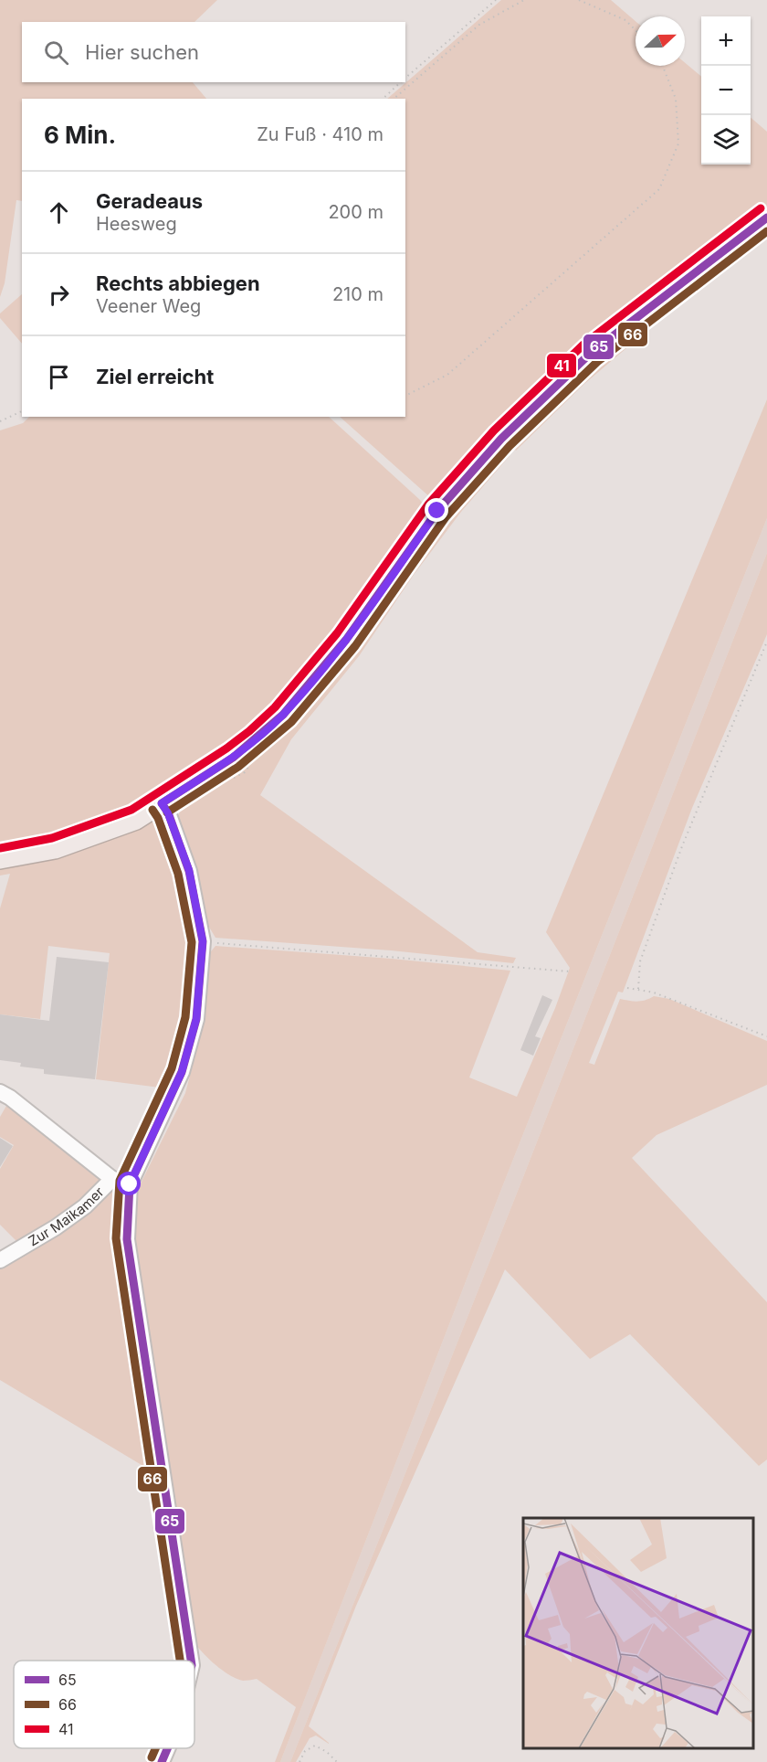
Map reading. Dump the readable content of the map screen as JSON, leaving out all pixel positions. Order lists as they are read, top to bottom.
{
  "streets": {
    "street": ["Zur Maikamer"]
  },
  "lines": ["transit line 41", "transit line 65", "transit line 66"],
  "legend": ["65", "66", "41"],
  "north": "right",
  "page": {
    "map_buttons": ["+", "−"],
    "search": "Hier suchen",
    "heading": ["6 Min.", "Zu Fuß · 410 m"],
    "list": [
      ["Geradeaus", "Heesweg", "200 m"],
      ["Rechts abbiegen", "Veener Weg", "210 m"],
      "Ziel erreicht"
    ]
  }
}
